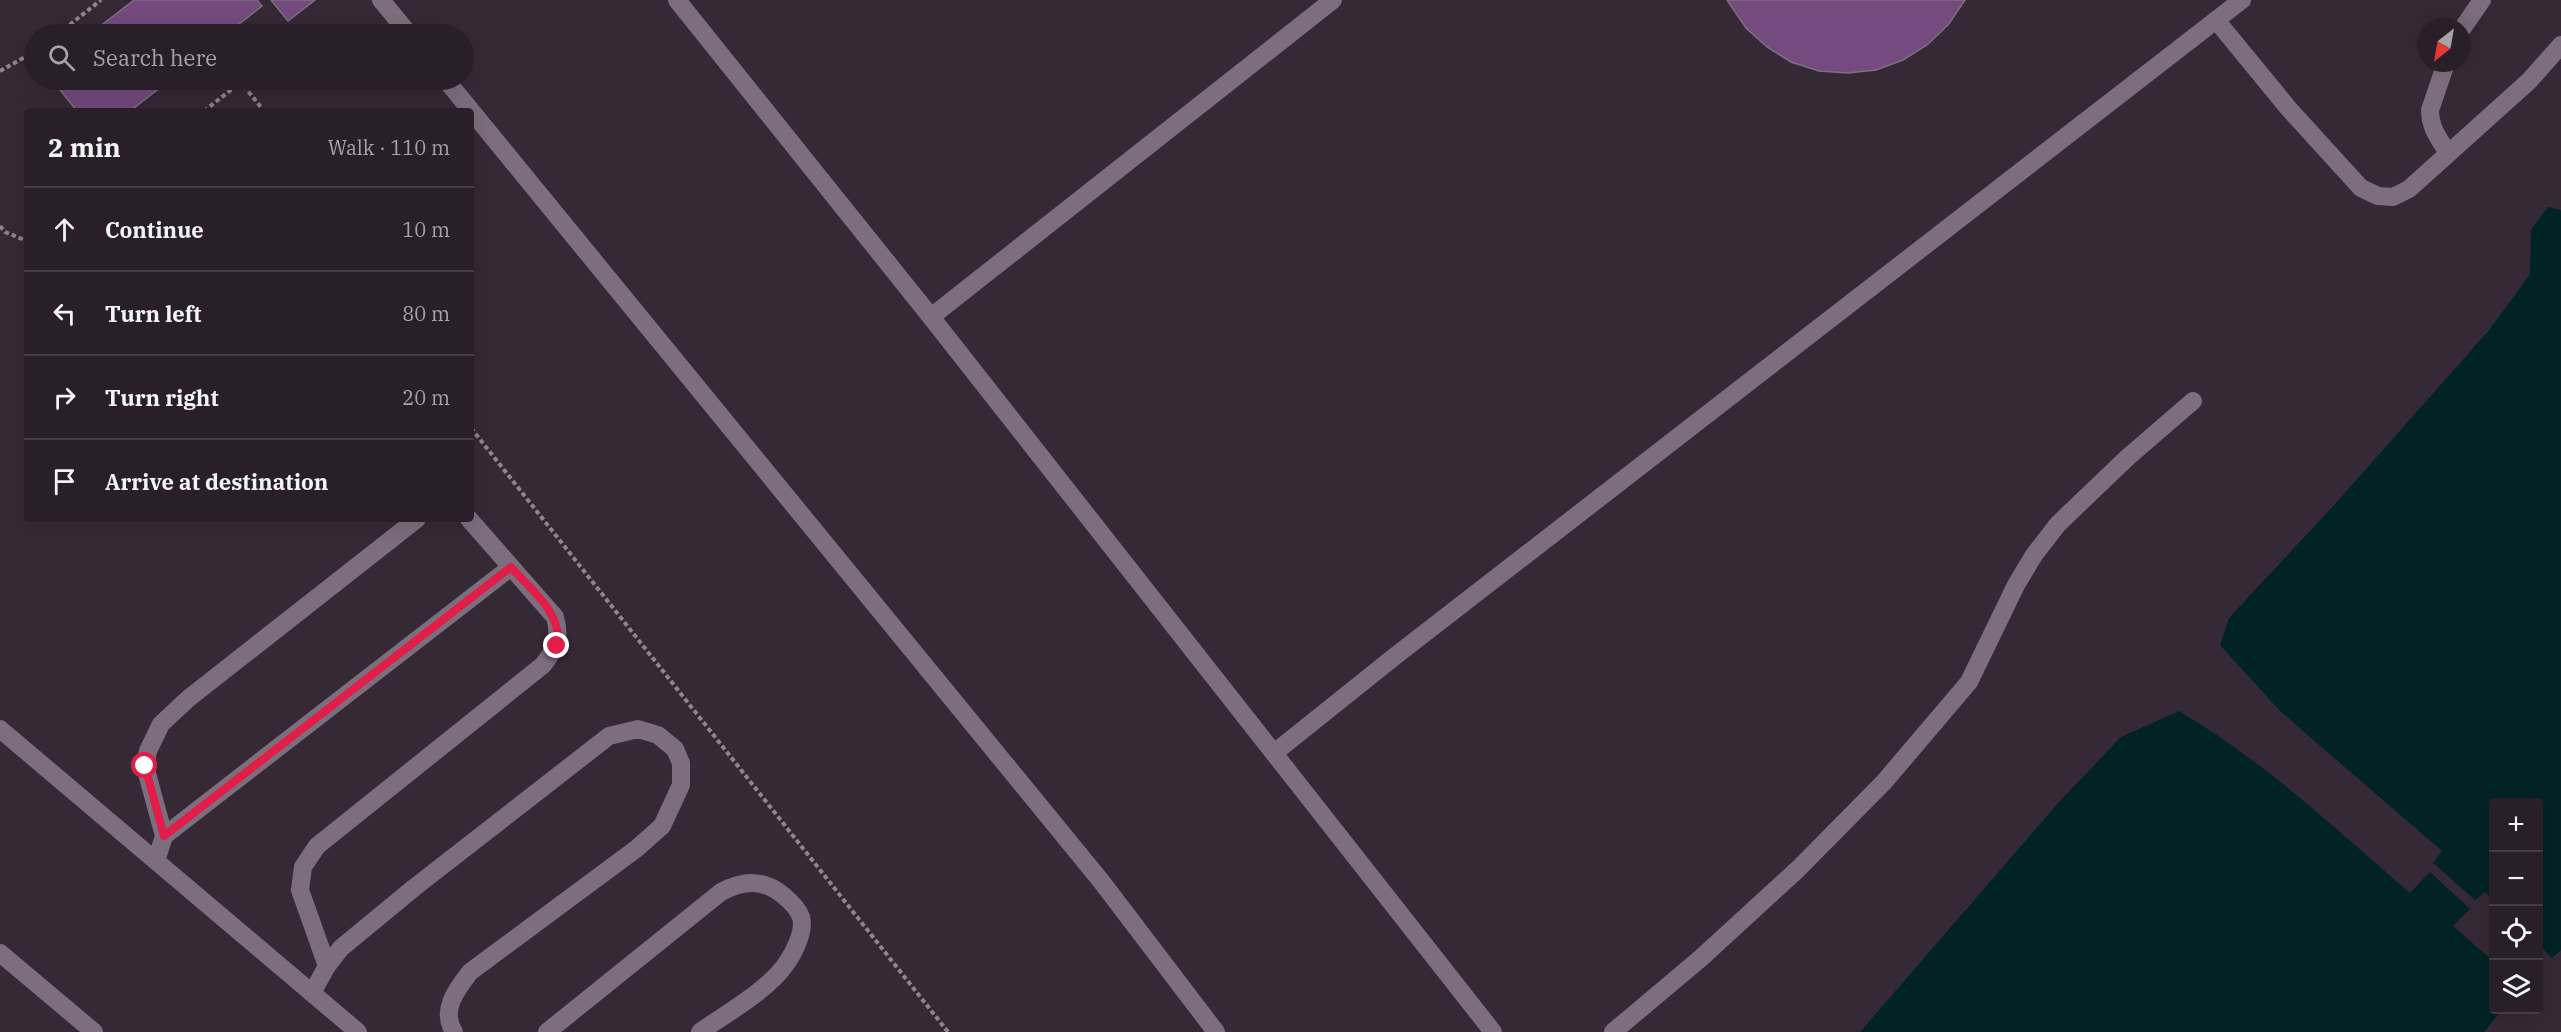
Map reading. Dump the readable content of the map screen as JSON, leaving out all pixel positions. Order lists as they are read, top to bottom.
{
  "north": "bottom left",
  "page": {
    "search": "Search here",
    "heading": ["2 min", "Walk · 110 m"],
    "list": [
      ["Continue", "10 m"],
      ["Turn left", "80 m"],
      ["Turn right", "20 m"],
      "Arrive at destination"
    ],
    "map_buttons": ["+", "−"]
  }
}
